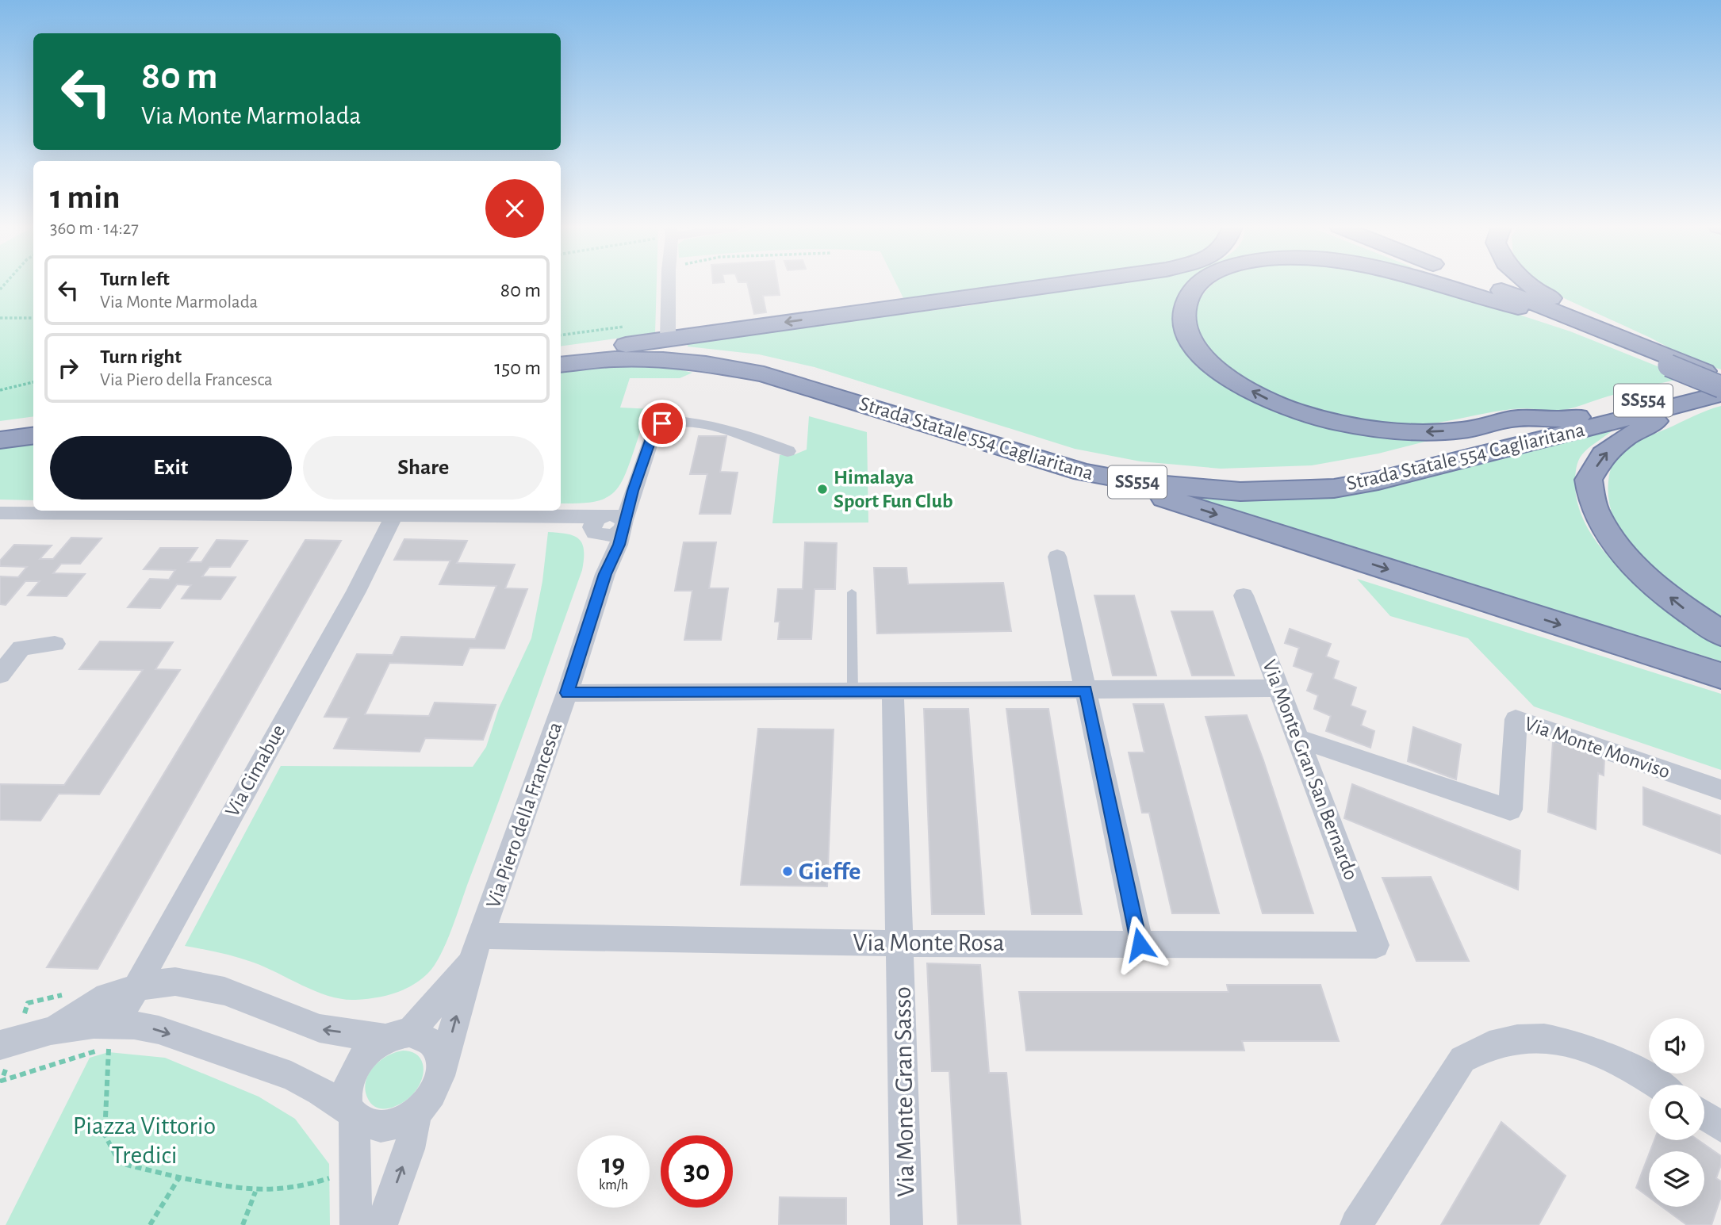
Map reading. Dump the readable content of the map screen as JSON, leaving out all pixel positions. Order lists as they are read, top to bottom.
{
  "streets": {
    "highway": ["SS554", "Strada Statale 554 Cagliaritana"],
    "street": [
      "Via Monte Monviso",
      "Via Monte Gran San Bernardo",
      "Via Cimabue",
      "Via Piero della Francesca",
      "Via Monte Rosa",
      "Via Monte Gran Sasso"
    ]
  },
  "crossings": [
    ["SS554", "Strada Statale 554 Cagliaritana"],
    ["Via Monte Monviso", "Via Monte Gran San Bernardo"],
    ["Via Monte Gran San Bernardo", "Via Monte Rosa"],
    ["Via Piero della Francesca", "Via Monte Rosa"],
    ["Via Monte Rosa", "Via Monte Gran Sasso"]
  ],
  "parks": ["Piazza Vittorio Tredici"],
  "places": ["Himalaya Sport Fun Club", "Gieffe"],
  "page": {
    "turn": ["80 m", "Via Monte Marmolada"],
    "heading": ["1 min", "360 m · 14:27"],
    "list": [
      {
        "name": "Turn left",
        "note": "Via Monte Marmolada",
        "value": "80 m"
      },
      {
        "name": "Turn right",
        "note": "Via Piero della Francesca",
        "value": "150 m"
      }
    ],
    "buttons": ["Exit", "Share"],
    "speed": "19 km/h",
    "limit": "30"
  }
}
